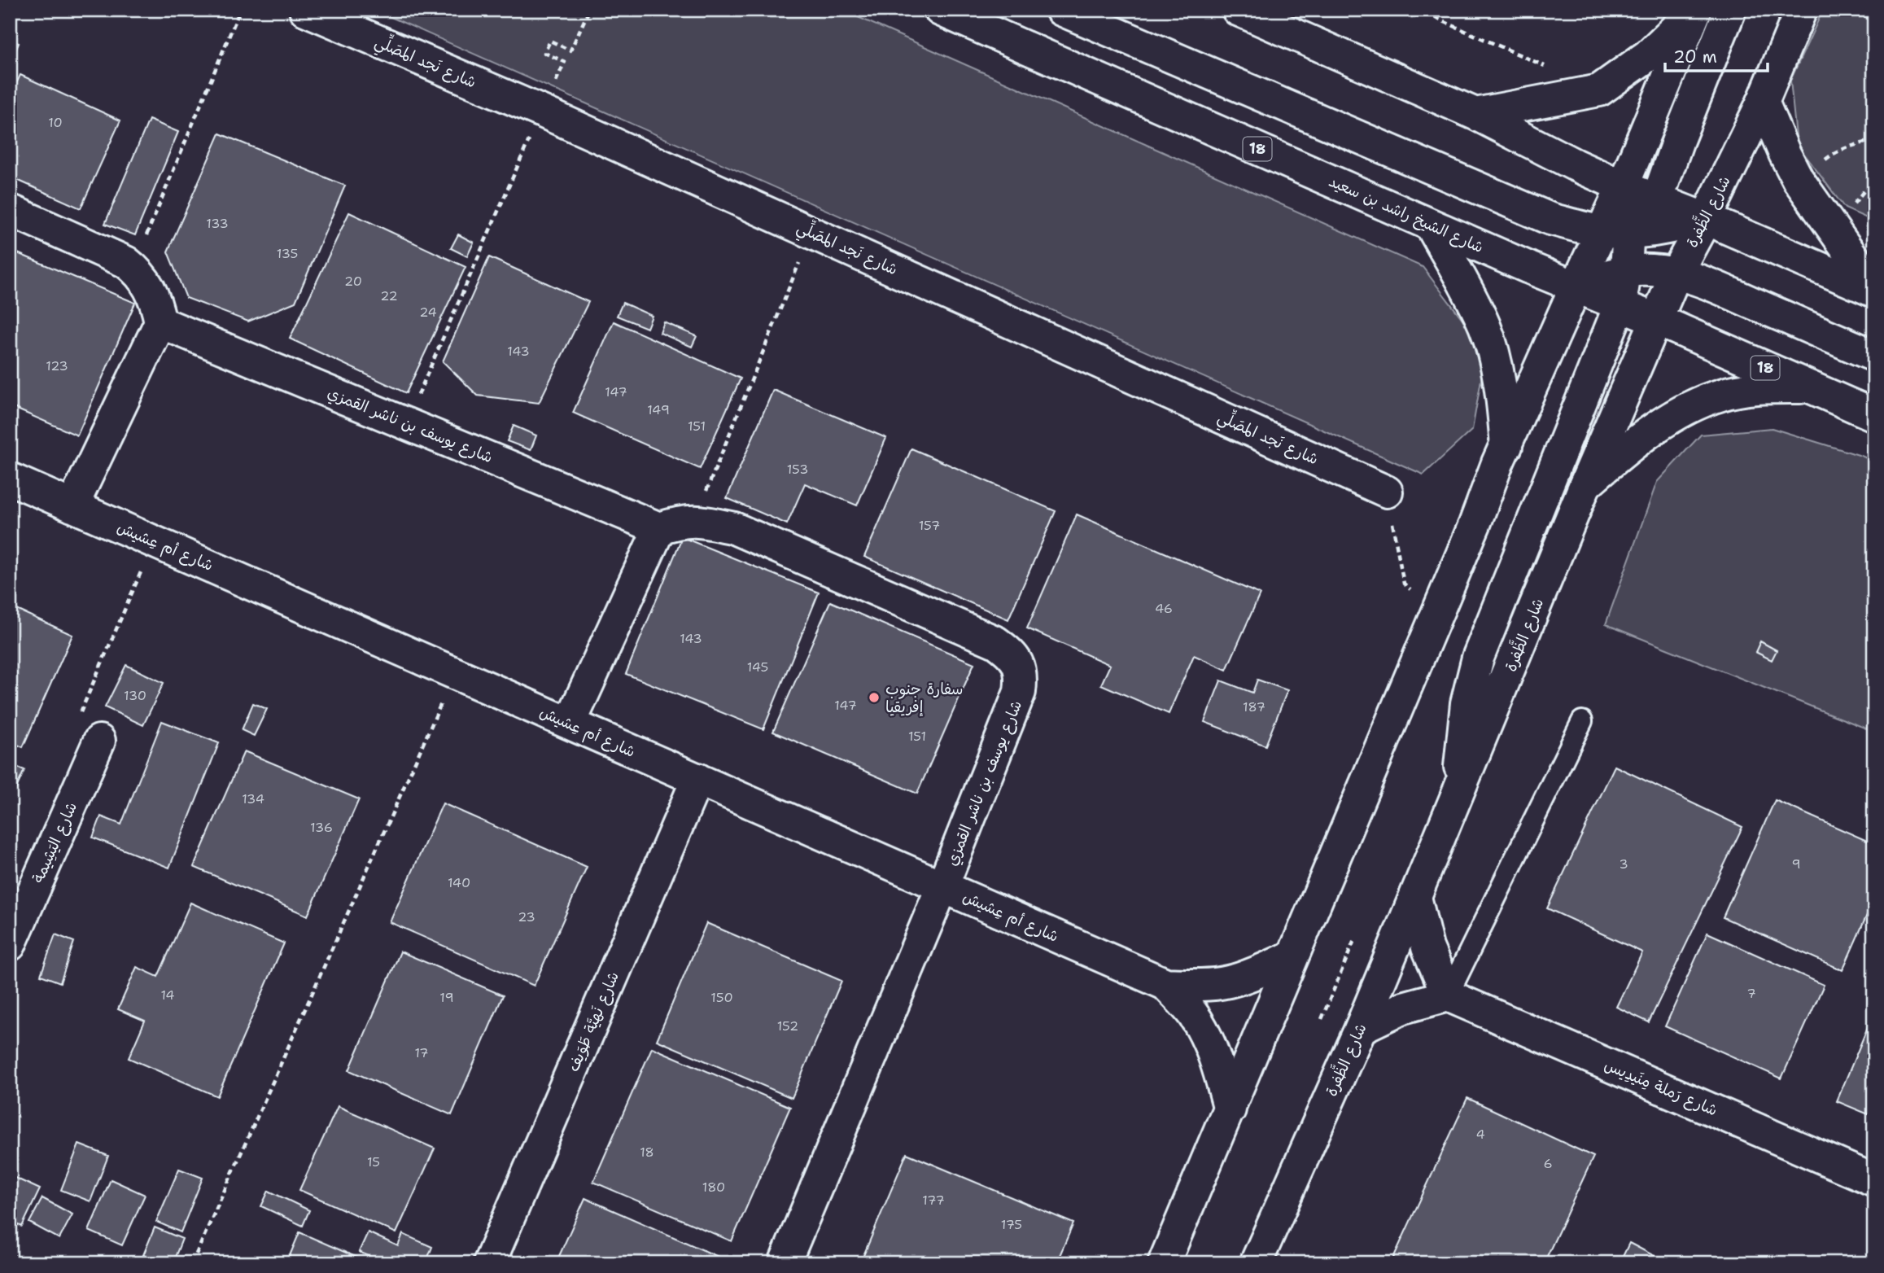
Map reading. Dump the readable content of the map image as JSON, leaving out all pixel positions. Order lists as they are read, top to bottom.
{
  "streets": {
    "main road": [
      "شارع نَجد المصَلِّي",
      "18",
      "شارع الظَّفرة",
      "شارع الشيخ راشد بن سعيد",
      "شارع يوسف بن ناشر القمزي",
      "شارع أم عِشيش",
      "شارع اليَشِيمة",
      "شارع نَهيَّة طَوَيف",
      "شارع رَملة مِنَيدِيس"
    ]
  },
  "crossings": [
    ["شارع الظَّفرة", "شارع الشيخ راشد بن سعيد"],
    ["شارع يوسف بن ناشر القمزي", "شارع أم عِشيش"],
    ["شارع أم عِشيش", "شارع نَهيَّة طَوَيف"]
  ],
  "places": ["سفارة جنوب إفريقيا"],
  "house_numbers": [
    "10",
    "133",
    "135",
    "20",
    "22",
    "24",
    "143",
    "123",
    "147",
    "149",
    "151",
    "153",
    "157",
    "46",
    "143",
    "145",
    "130",
    "147",
    "187",
    "151",
    "134",
    "136",
    "3",
    "9",
    "140",
    "23",
    "7",
    "14",
    "19",
    "150",
    "152",
    "17",
    "4",
    "18",
    "15",
    "6",
    "180",
    "177",
    "175"
  ],
  "scale_bar": "20 m"
}
